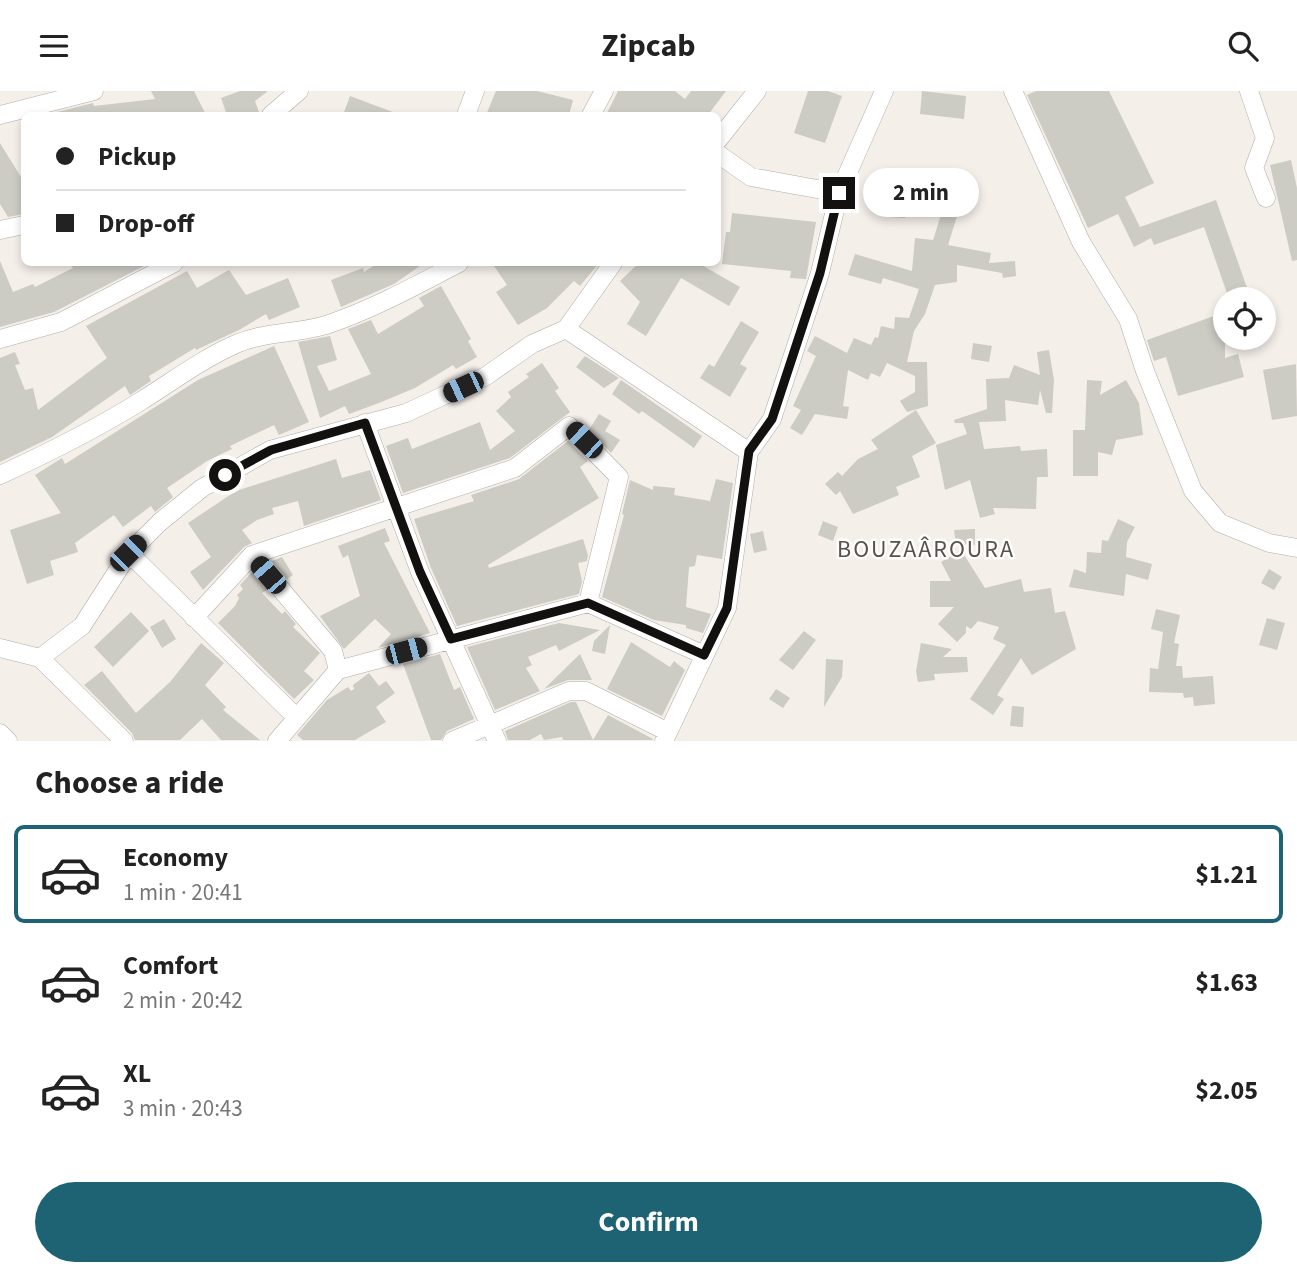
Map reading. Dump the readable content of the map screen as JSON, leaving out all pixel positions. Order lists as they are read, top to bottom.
{
  "districts": ["BOUZAÂROURA"],
  "page": {
    "header": "Zipcab",
    "banner": ["Pickup", "Drop-off"],
    "bubble": "2 min",
    "heading": "Choose a ride",
    "list": [
      {
        "name": "Economy",
        "note": "1 min · 20:41",
        "value": "$1.21"
      },
      {
        "name": "Comfort",
        "note": "2 min · 20:42",
        "value": "$1.63"
      },
      {
        "name": "XL",
        "note": "3 min · 20:43",
        "value": "$2.05"
      }
    ],
    "buttons": "Confirm"
  }
}
